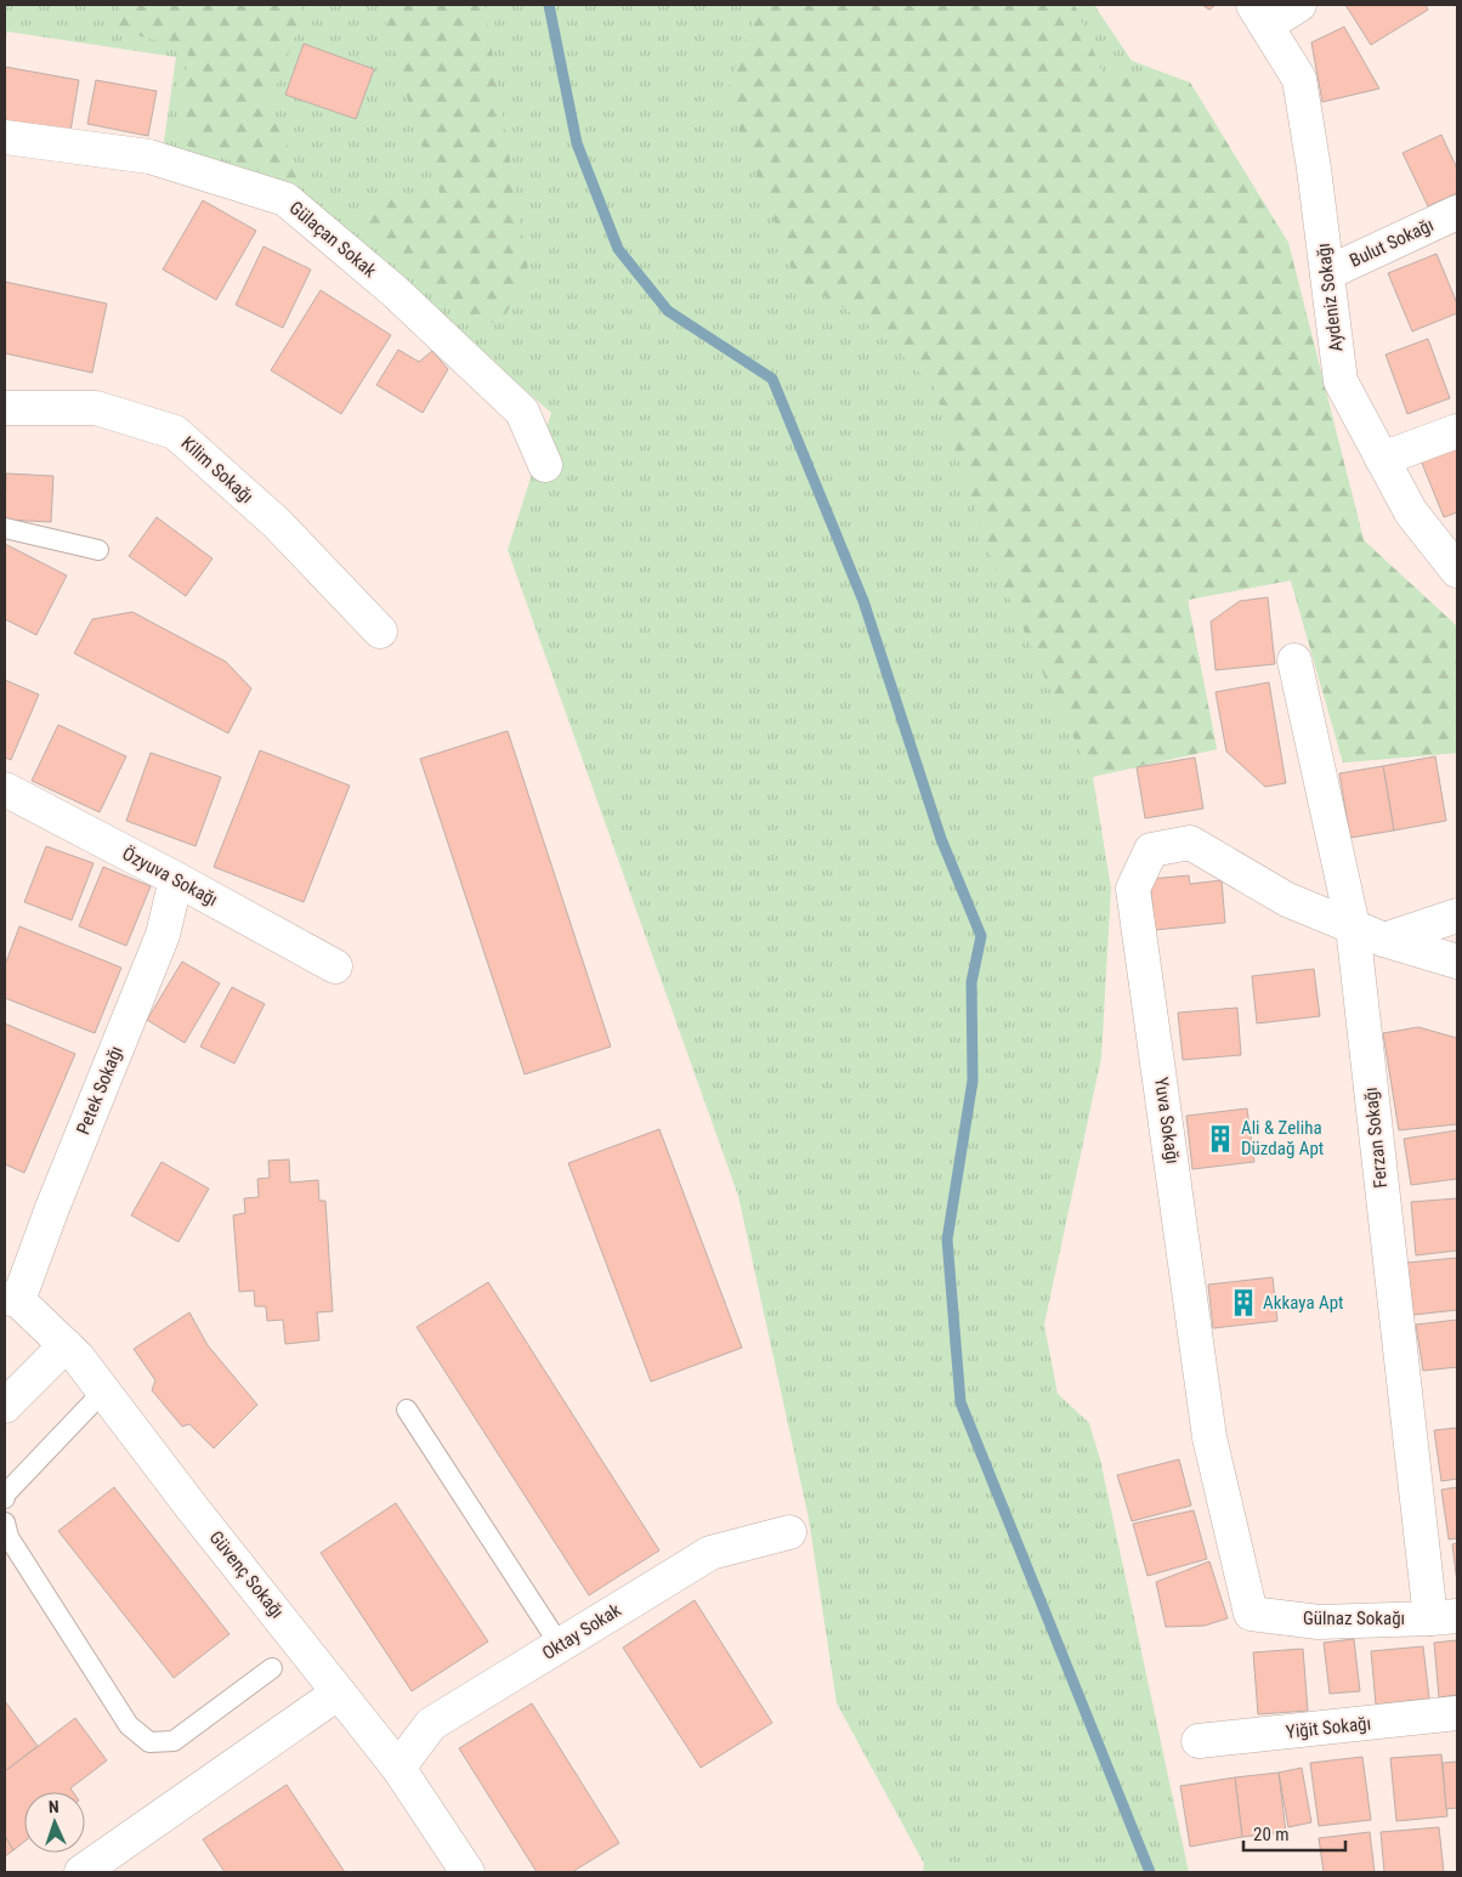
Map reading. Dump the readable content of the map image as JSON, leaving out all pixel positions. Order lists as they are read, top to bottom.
{
  "streets": {
    "street": [
      "Gülaçan Sokak",
      "Bulut Sokağı",
      "Aydeniz Sokağı",
      "Kilim Sokağı",
      "Özyuva Sokağı",
      "Petek Sokağı",
      "Yuva Sokağı",
      "Ferzan Sokağı",
      "Güvenç Sokağı",
      "Gülnaz Sokağı",
      "Oktay Sokak",
      "Yiğit Sokağı"
    ]
  },
  "crossings": [
    ["Bulut Sokağı", "Aydeniz Sokağı"],
    ["Özyuva Sokağı", "Petek Sokağı"],
    ["Petek Sokağı", "Güvenç Sokağı"],
    ["Yuva Sokağı", "Ferzan Sokağı"],
    ["Yuva Sokağı", "Gülnaz Sokağı"],
    ["Ferzan Sokağı", "Gülnaz Sokağı"],
    ["Güvenç Sokağı", "Oktay Sokak"]
  ],
  "places": {
    "building": ["Ali & Zeliha Düzdağ Apt", "Akkaya Apt"]
  },
  "scale_bar": "20 m",
  "north": "top"
}
